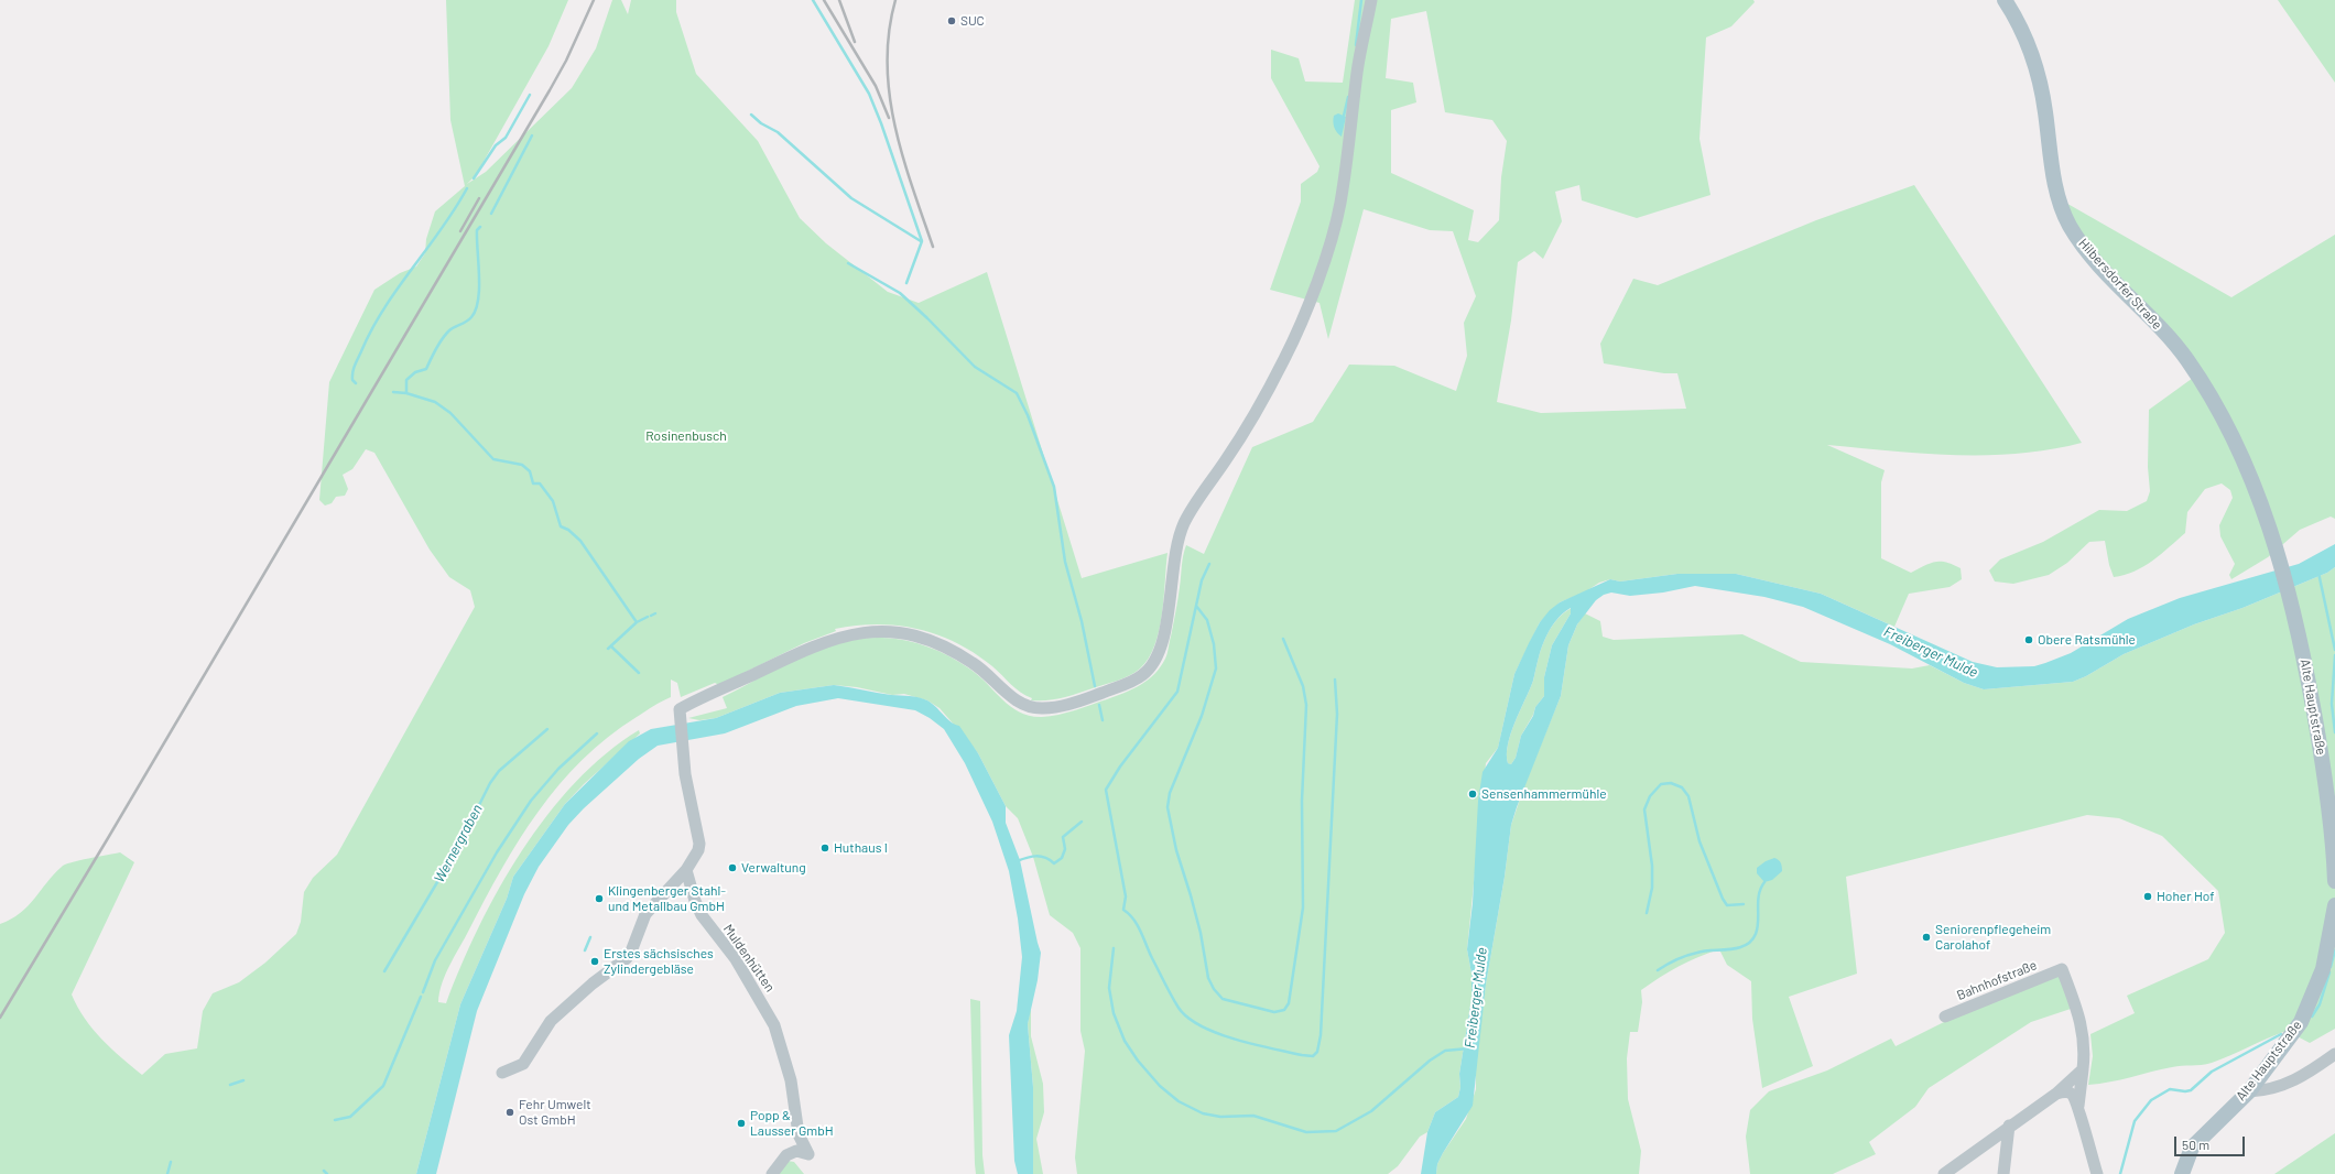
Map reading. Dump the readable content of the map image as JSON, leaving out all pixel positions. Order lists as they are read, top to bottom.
{
  "streets": {
    "main road": ["Hilbersdorfer Straße", "Alte Hauptstraße"],
    "street": ["Muldenhütten", "Bahnhofstraße"]
  },
  "crossings": [
    ["Hilbersdorfer Straße", "Alte Hauptstraße"]
  ],
  "water": ["Freiberger Mulde", "Wernergraben"],
  "parks": ["Rosinenbusch"],
  "places": [
    "SUC",
    "Obere Ratsmühle",
    "Sensenhammermühle",
    "Huthaus I",
    "Verwaltung",
    "Hoher Hof",
    "Klingenberger Stahl- und Metallbau GmbH",
    "Seniorenpflegeheim Carolahof",
    "Erstes sächsisches Zylindergebläse",
    "Fehr Umwelt Ost GmbH",
    "Popp & Lausser GmbH"
  ],
  "scale_bar": "50 m"
}
